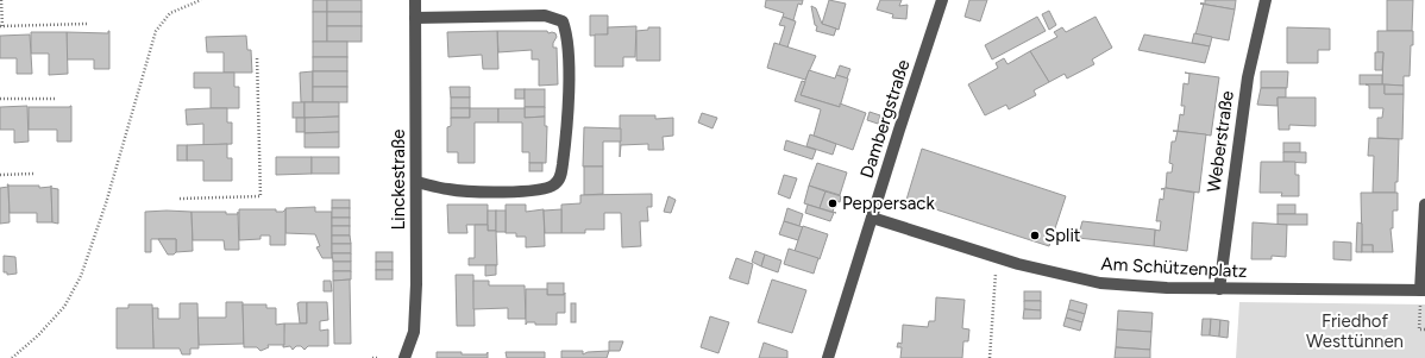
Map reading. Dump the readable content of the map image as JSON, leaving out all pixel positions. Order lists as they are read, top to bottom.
{
  "streets": {
    "street": [
      "Dambergstraße",
      "Weberstraße",
      "Linckestraße",
      "Am Schützenplatz"
    ]
  },
  "crossings": [
    ["Dambergstraße", "Am Schützenplatz"],
    ["Weberstraße", "Am Schützenplatz"]
  ],
  "parks": ["Friedhof Westtünnen"],
  "places": ["Peppersack", "Split"]
}
